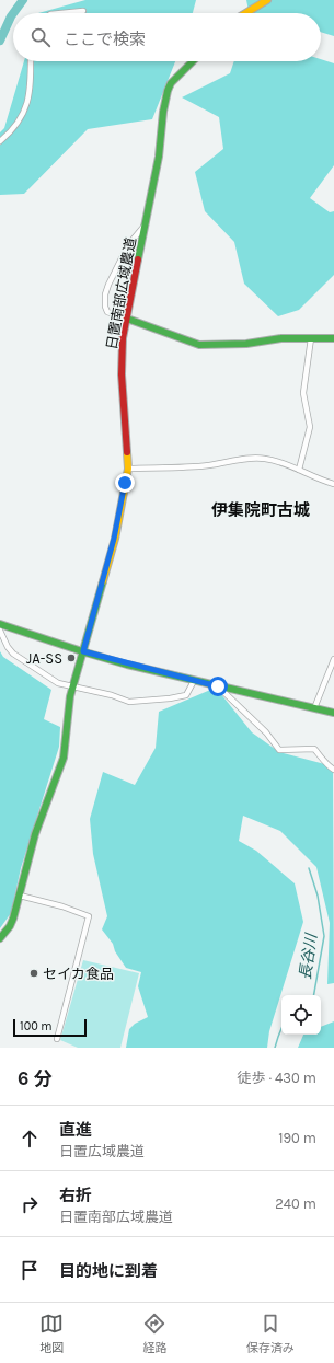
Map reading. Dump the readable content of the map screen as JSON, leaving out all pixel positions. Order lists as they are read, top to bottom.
{
  "streets": {
    "street": ["日置南部広域農道"]
  },
  "districts": ["伊集院町古城"],
  "water": ["長谷川"],
  "places": ["JA-SS", "セイカ食品"],
  "scale_bar": "100 m",
  "page": {
    "search": "ここで検索",
    "scale": "100 m",
    "heading": ["6 分", "徒歩 · 430 m"],
    "list": [
      ["直進", "日置広域農道", "190 m"],
      ["右折", "日置南部広域農道", "240 m"],
      "目的地に到着"
    ],
    "nav": ["地図", "経路", "保存済み"]
  }
}
